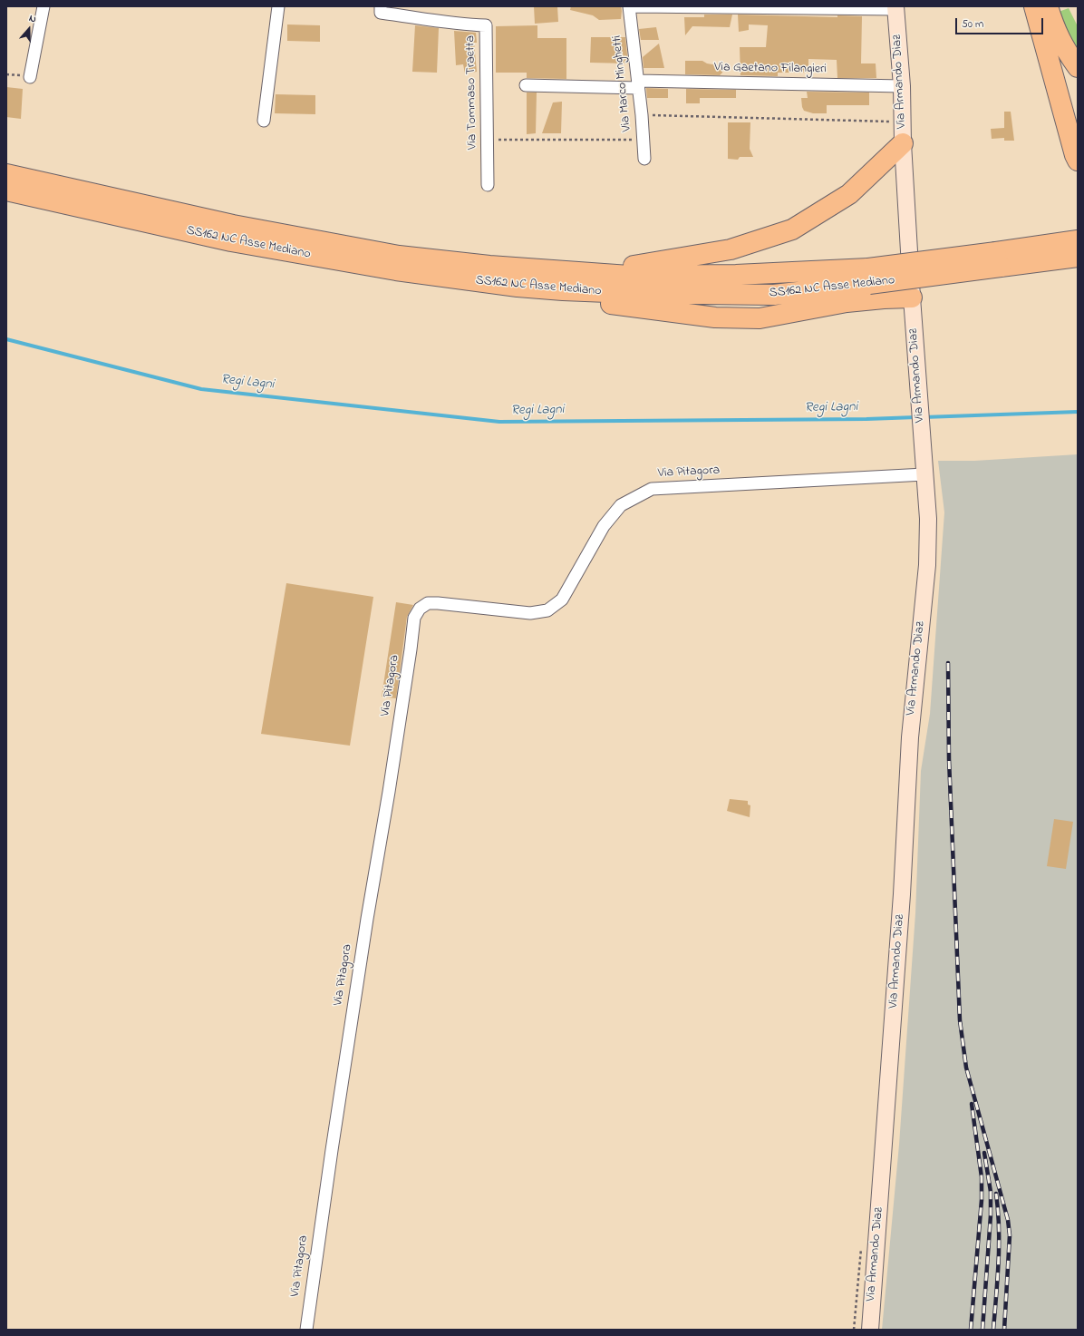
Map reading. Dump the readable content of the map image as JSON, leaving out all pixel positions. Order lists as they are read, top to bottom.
{
  "streets": {
    "highway": ["SS162 NC Asse Mediano"],
    "main road": ["Via Armando Diaz"],
    "street": [
      "Via Gaetano Filangieri",
      "Via Marco Minghetti",
      "Via Tommaso Traetta",
      "Via Pitagora"
    ]
  },
  "crossings": [
    ["Via Gaetano Filangieri", "Via Armando Diaz"],
    ["Via Gaetano Filangieri", "Via Marco Minghetti"],
    ["Via Armando Diaz", "Via Pitagora"]
  ],
  "water": ["Regi Lagni"],
  "scale_bar": "50 m",
  "north": "top"
}
